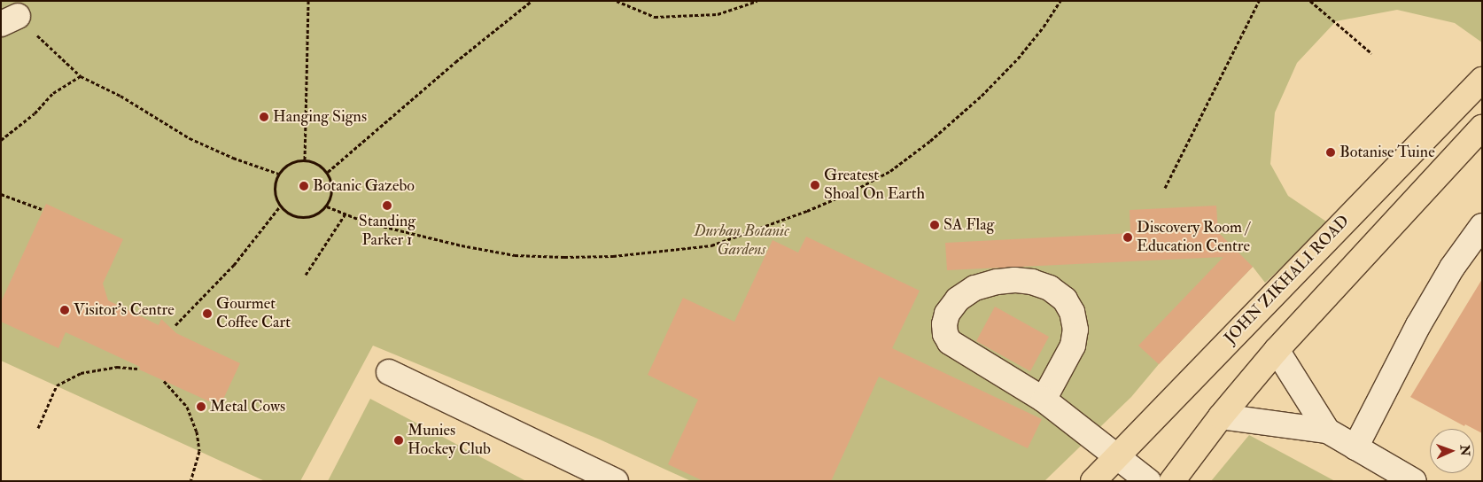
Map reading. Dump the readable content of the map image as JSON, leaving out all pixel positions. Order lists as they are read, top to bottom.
{
  "streets": {
    "main road": ["JOHN ZIKHALI ROAD"]
  },
  "parks": ["Durban Botanic Gardens"],
  "places": [
    "Hanging Signs",
    "Botanise Tuine",
    "Greatest Shoal On Earth",
    "Botanic Gazebo",
    "Standing Parker 1",
    "SA Flag",
    "Discovery Room / Education Centre",
    "Visitor's Centre",
    "Gourmet Coffee Cart",
    "Metal Cows",
    "Munies Hockey Club"
  ],
  "north": "right"
}
